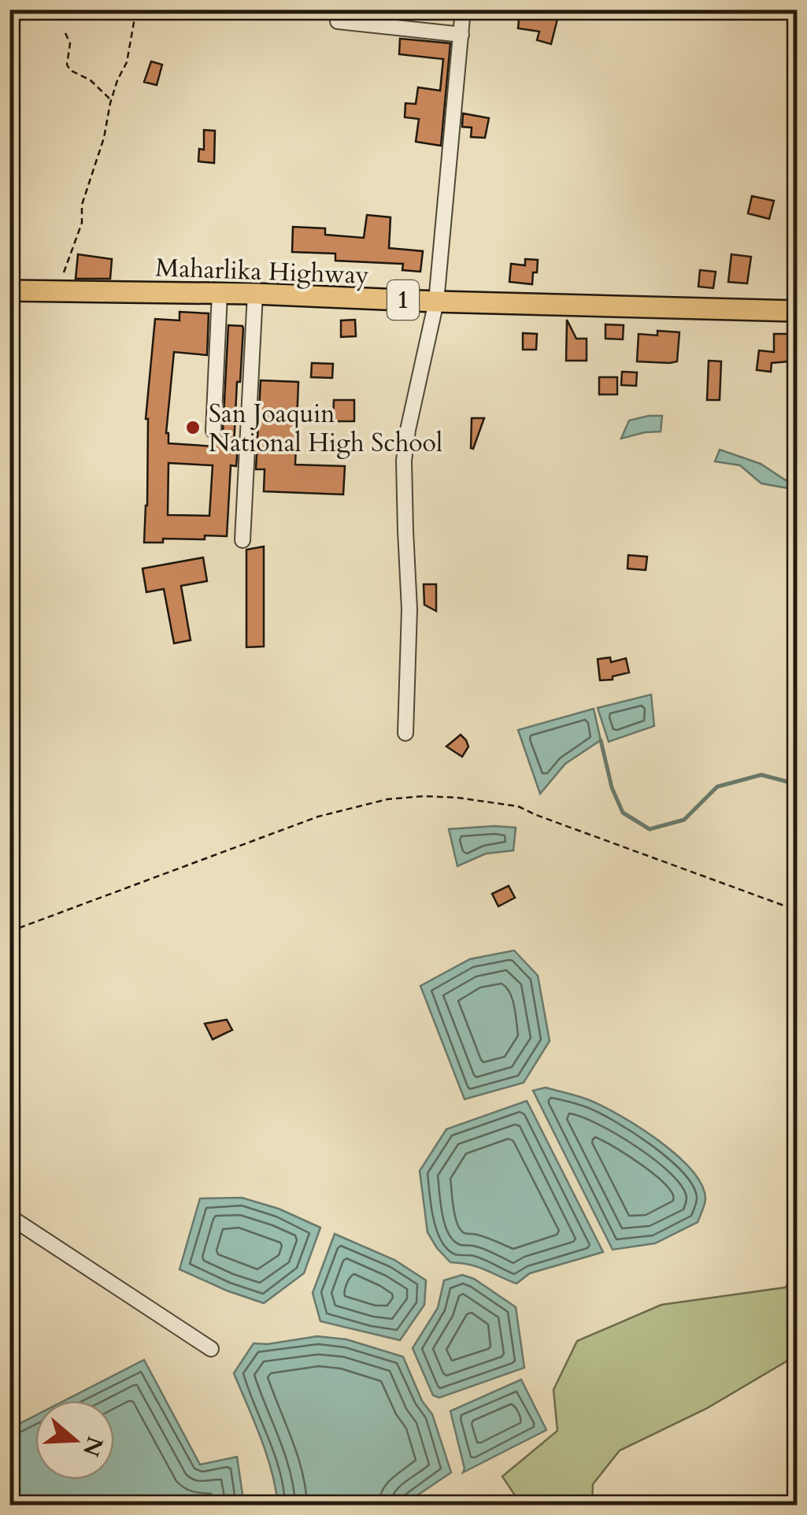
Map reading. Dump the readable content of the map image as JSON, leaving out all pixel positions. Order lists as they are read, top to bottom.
{
  "streets": {
    "highway": ["Maharlika Highway", "1"]
  },
  "places": ["San Joaquin National High School"],
  "north": "right"
}
